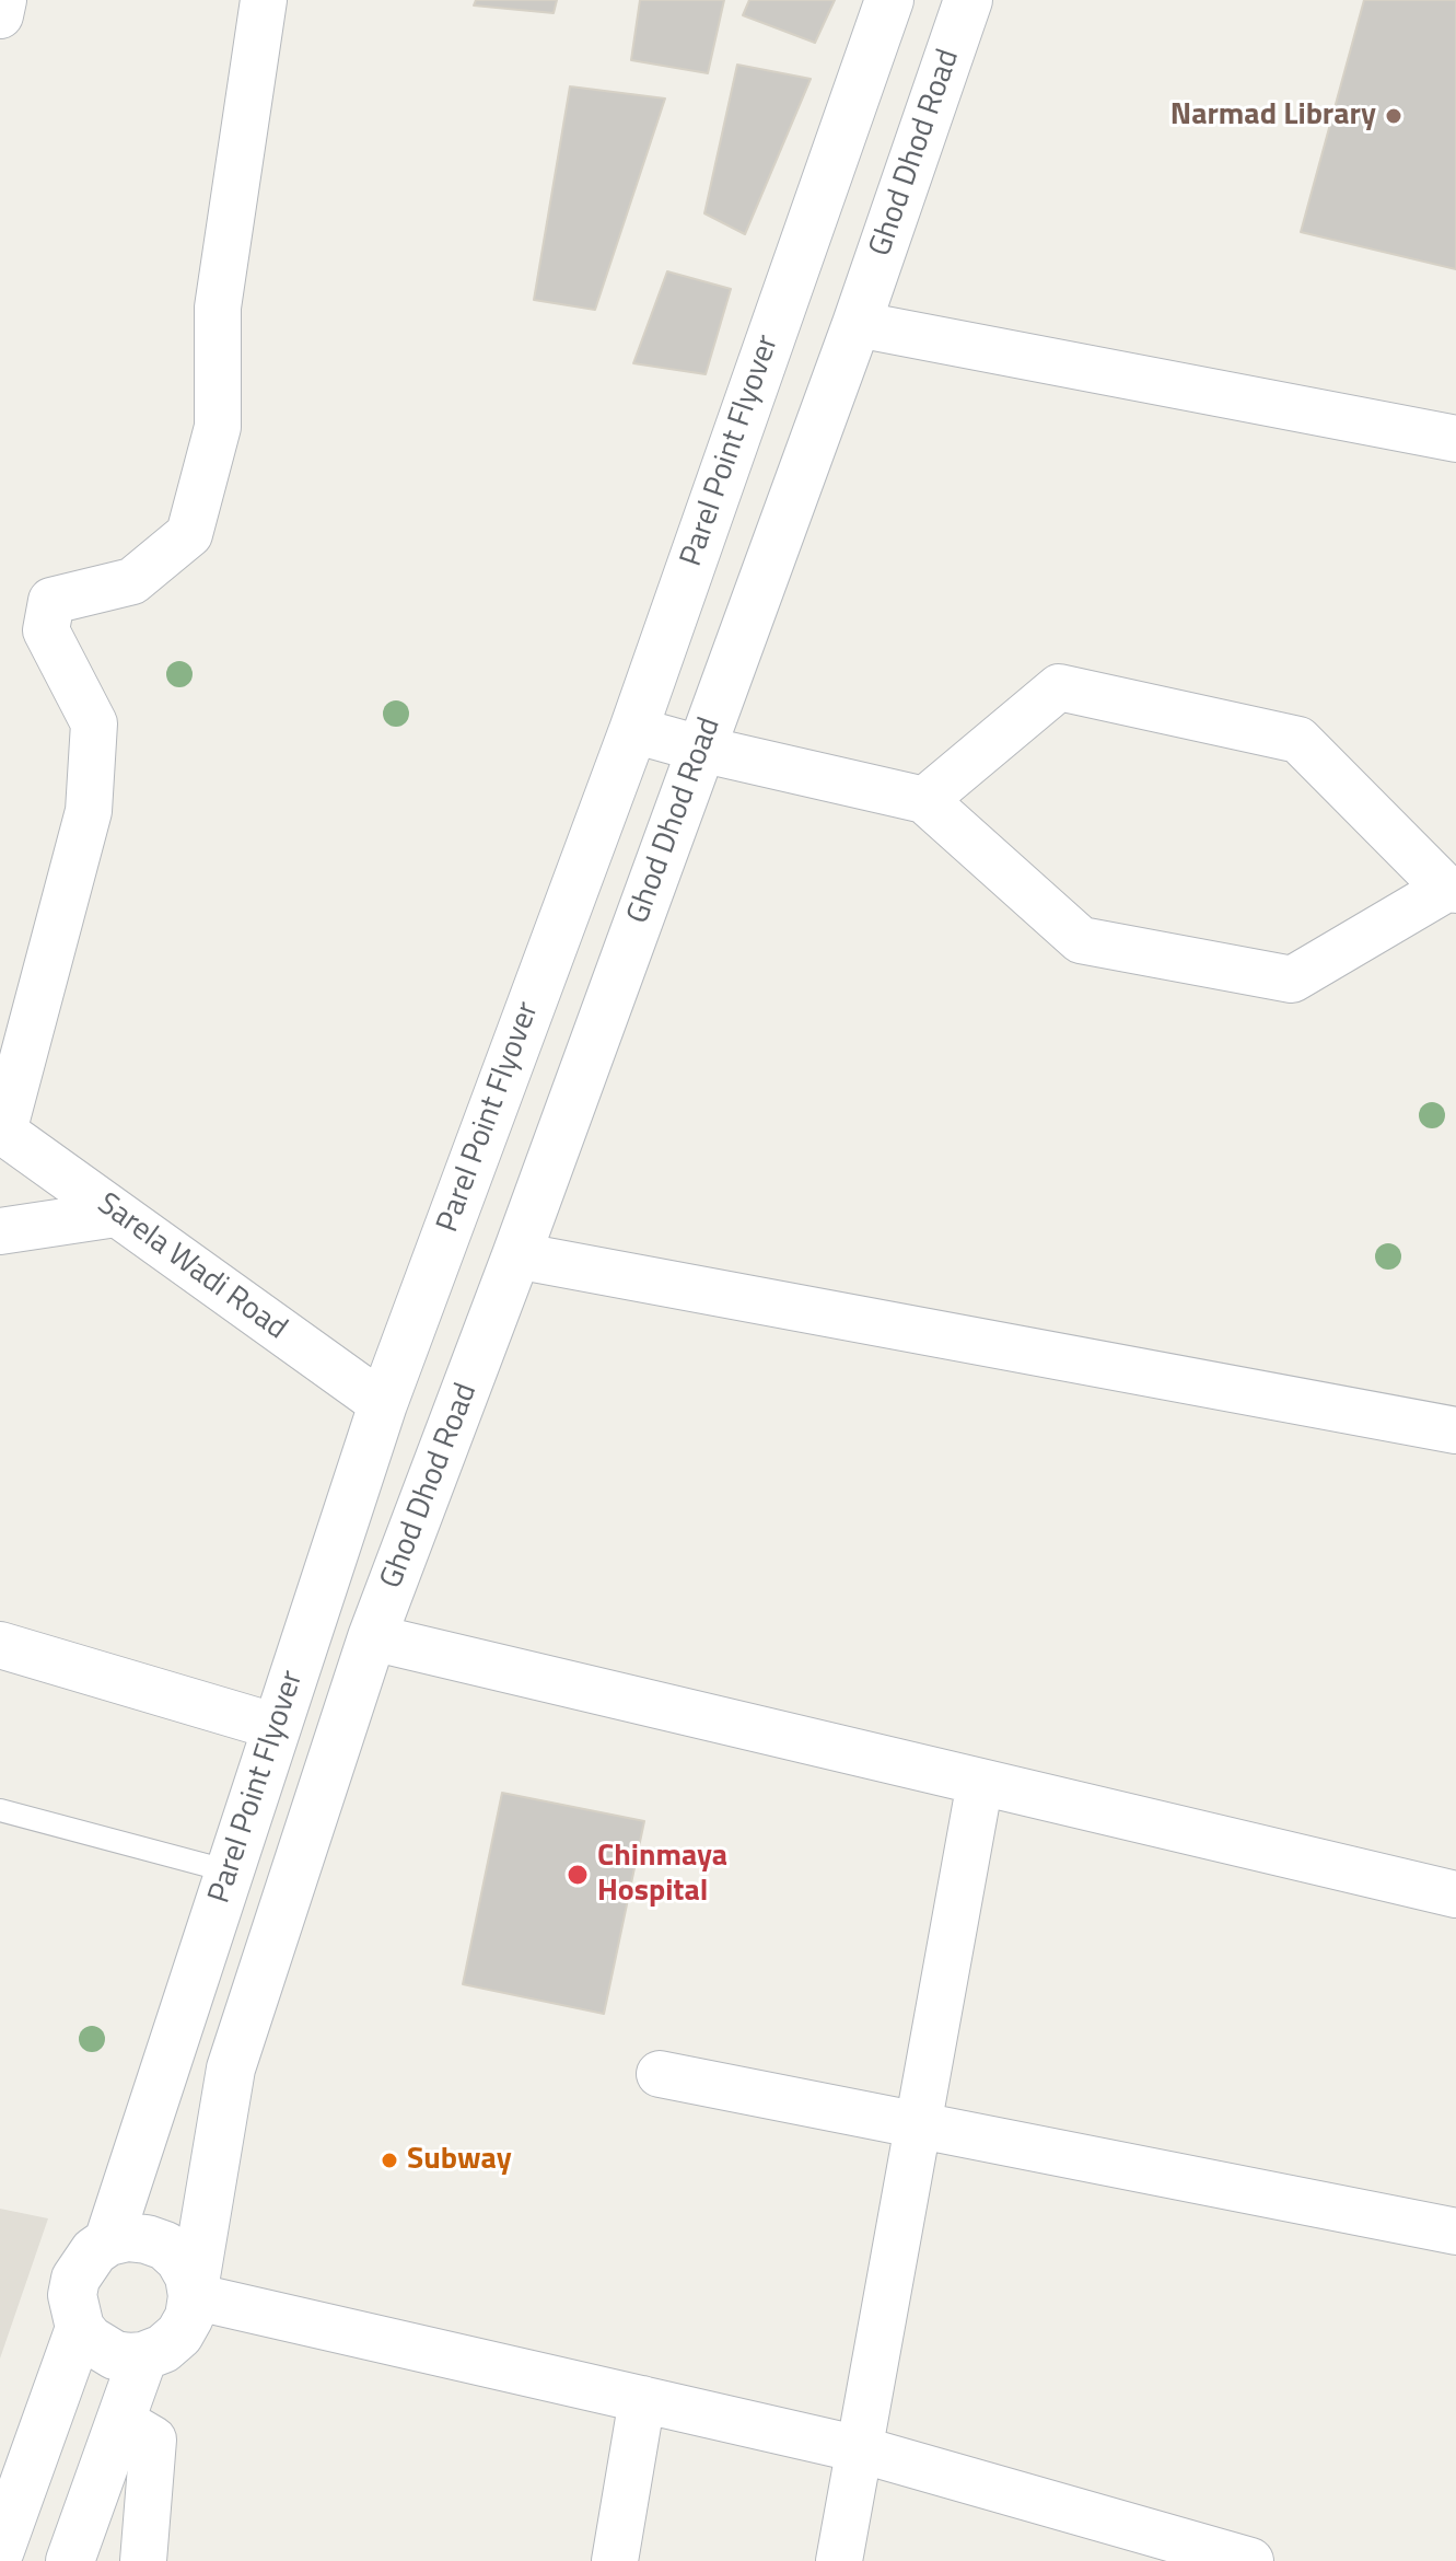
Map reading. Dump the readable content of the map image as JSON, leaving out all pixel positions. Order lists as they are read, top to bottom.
{
  "streets": {
    "main road": ["Ghod Dhod Road", "Parel Point Flyover"],
    "street": ["Sarela Wadi Road"]
  },
  "crossings": [
    ["Ghod Dhod Road", "Parel Point Flyover"],
    ["Parel Point Flyover", "Sarela Wadi Road"]
  ],
  "places": ["Narmad Library", "Chinmaya Hospital", "Subway"]
}
